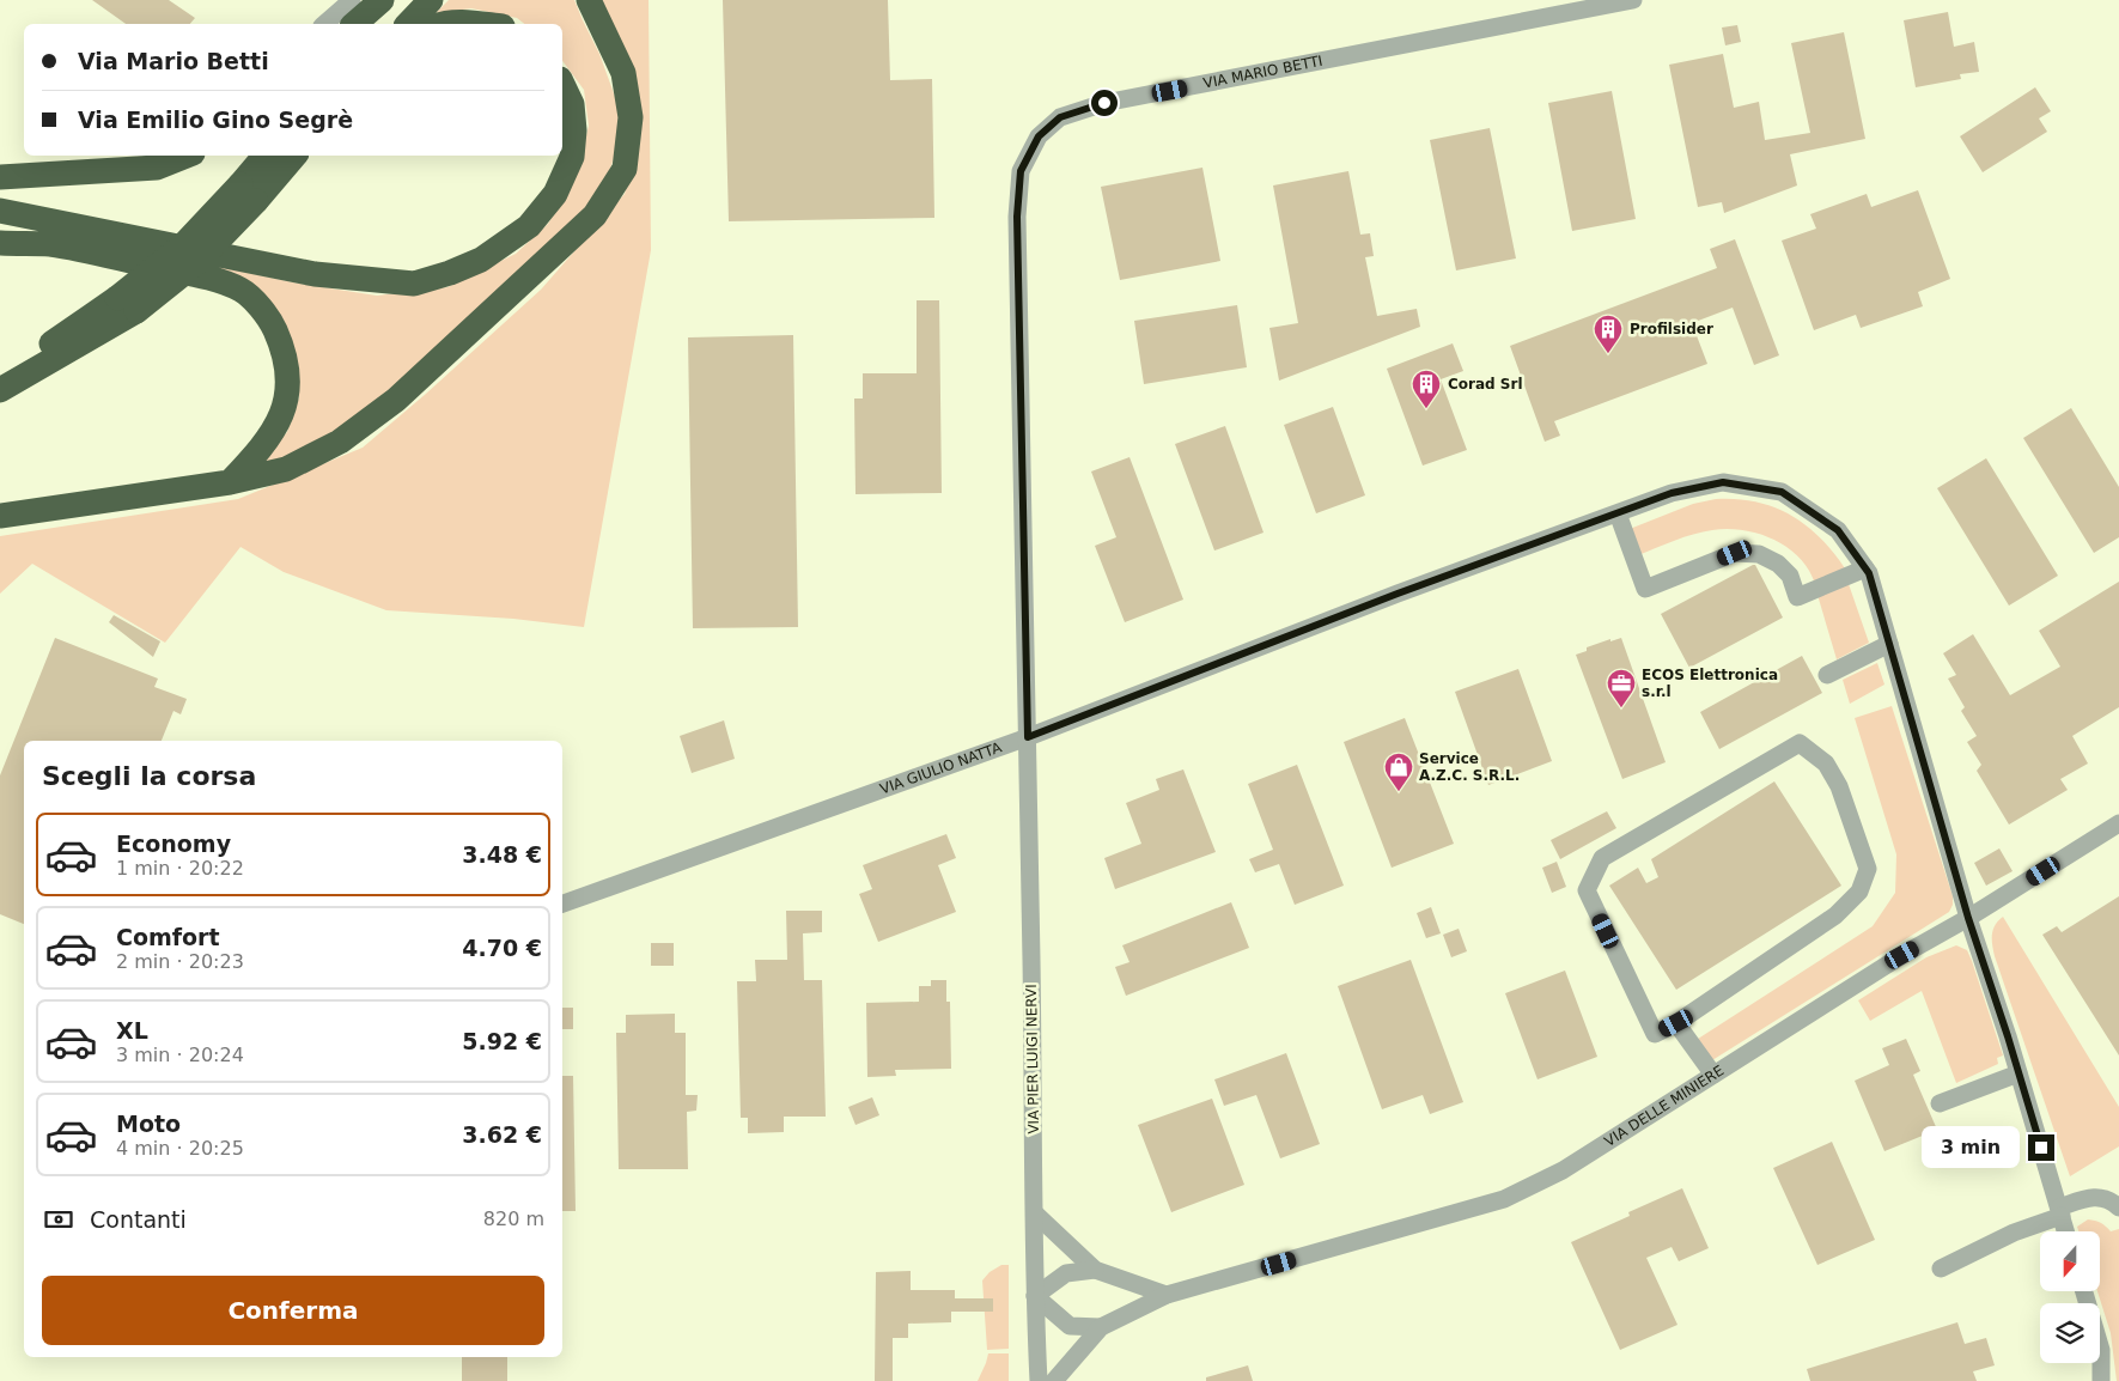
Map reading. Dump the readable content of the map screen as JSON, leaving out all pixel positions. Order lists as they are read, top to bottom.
{
  "streets": {
    "street": [
      "VIA MARIO BETTI",
      "VIA GIULIO NATTA",
      "VIA PIER LUIGI NERVI",
      "VIA DELLE MINIERE"
    ]
  },
  "crossings": [
    ["VIA MARIO BETTI", "VIA GIULIO NATTA"],
    ["VIA MARIO BETTI", "VIA PIER LUIGI NERVI"],
    ["VIA GIULIO NATTA", "VIA PIER LUIGI NERVI"],
    ["VIA GIULIO NATTA", "VIA DELLE MINIERE"],
    ["VIA PIER LUIGI NERVI", "VIA DELLE MINIERE"]
  ],
  "places": {
    "building": ["Profilsider", "Corad Srl"],
    "office": ["ECOS Elettronica s.r.l"],
    "shop": ["Service A.Z.C. S.R.L."]
  },
  "north": "bottom",
  "page": {
    "banner": ["Via Mario Betti", "Via Emilio Gino Segrè"],
    "heading": "Scegli la corsa",
    "list": [
      {
        "name": "Economy",
        "note": "1 min · 20:22",
        "value": "3.48 €"
      },
      {
        "name": "Comfort",
        "note": "2 min · 20:23",
        "value": "4.70 €"
      },
      {
        "name": "XL",
        "note": "3 min · 20:24",
        "value": "5.92 €"
      },
      {
        "name": "Moto",
        "note": "4 min · 20:25",
        "value": "3.62 €"
      }
    ],
    "bubble": "3 min",
    "pay": ["Contanti", "820 m"],
    "buttons": "Conferma"
  }
}
